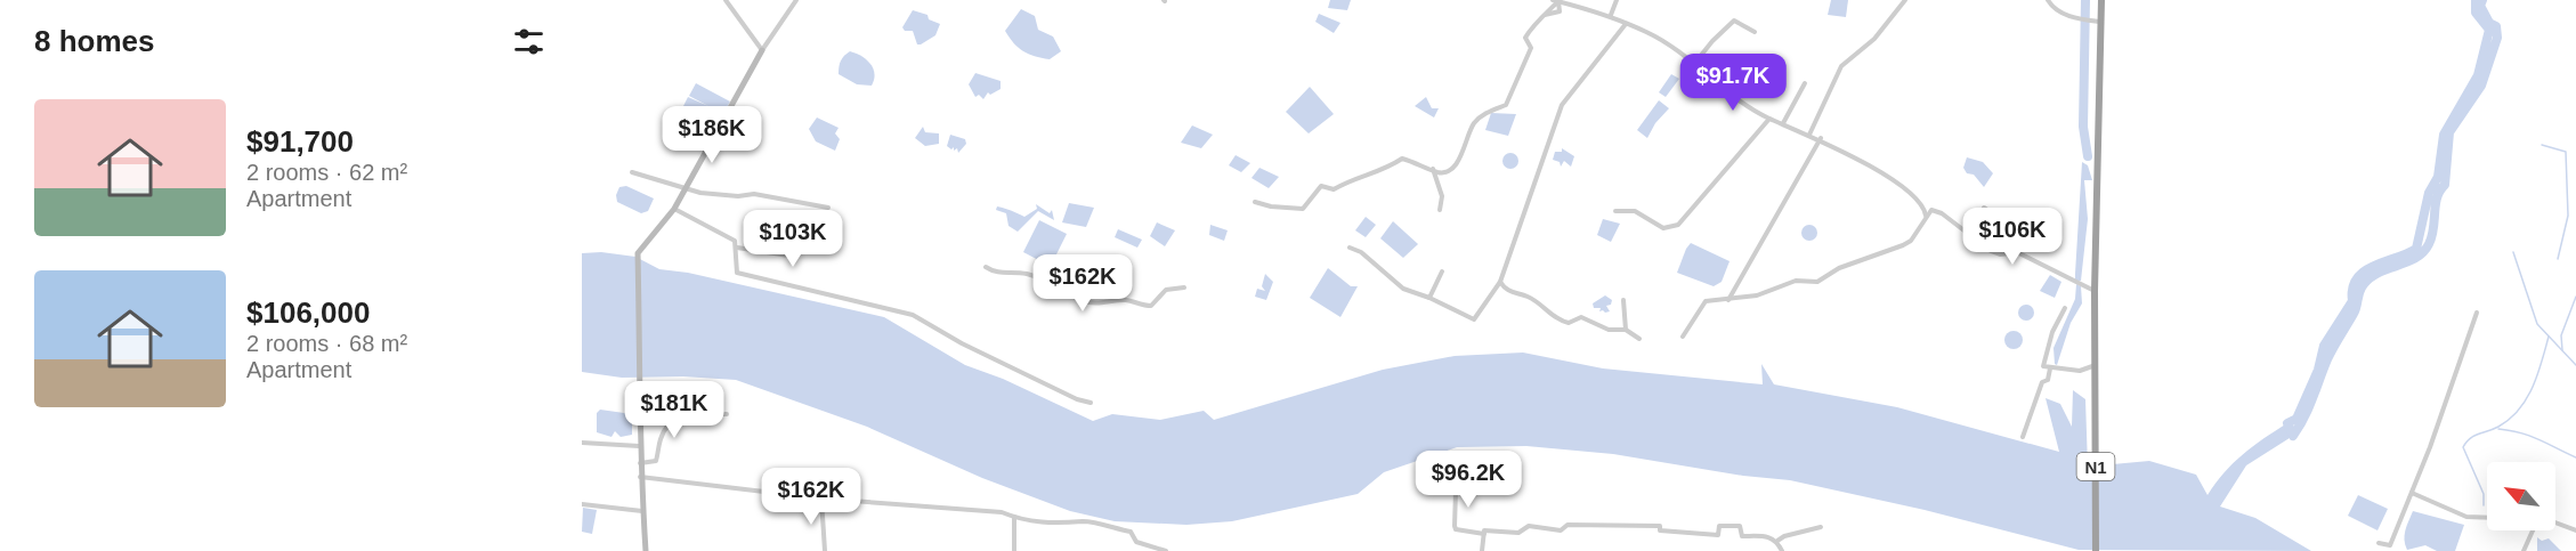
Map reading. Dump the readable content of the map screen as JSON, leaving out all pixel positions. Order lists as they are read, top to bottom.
{
  "streets": {
    "highway": ["N1"]
  },
  "north": "top left",
  "page": {
    "heading": "8 homes",
    "price": [
      "$91.7K",
      "$186K",
      "$106K",
      "$103K",
      "$162K",
      "$181K",
      "$96.2K",
      "$162K"
    ],
    "list": [
      {
        "name": "$91,700",
        "note": "2 rooms · 62 m² · Apartment"
      },
      {
        "name": "$106,000",
        "note": "2 rooms · 68 m² · Apartment"
      }
    ]
  }
}
